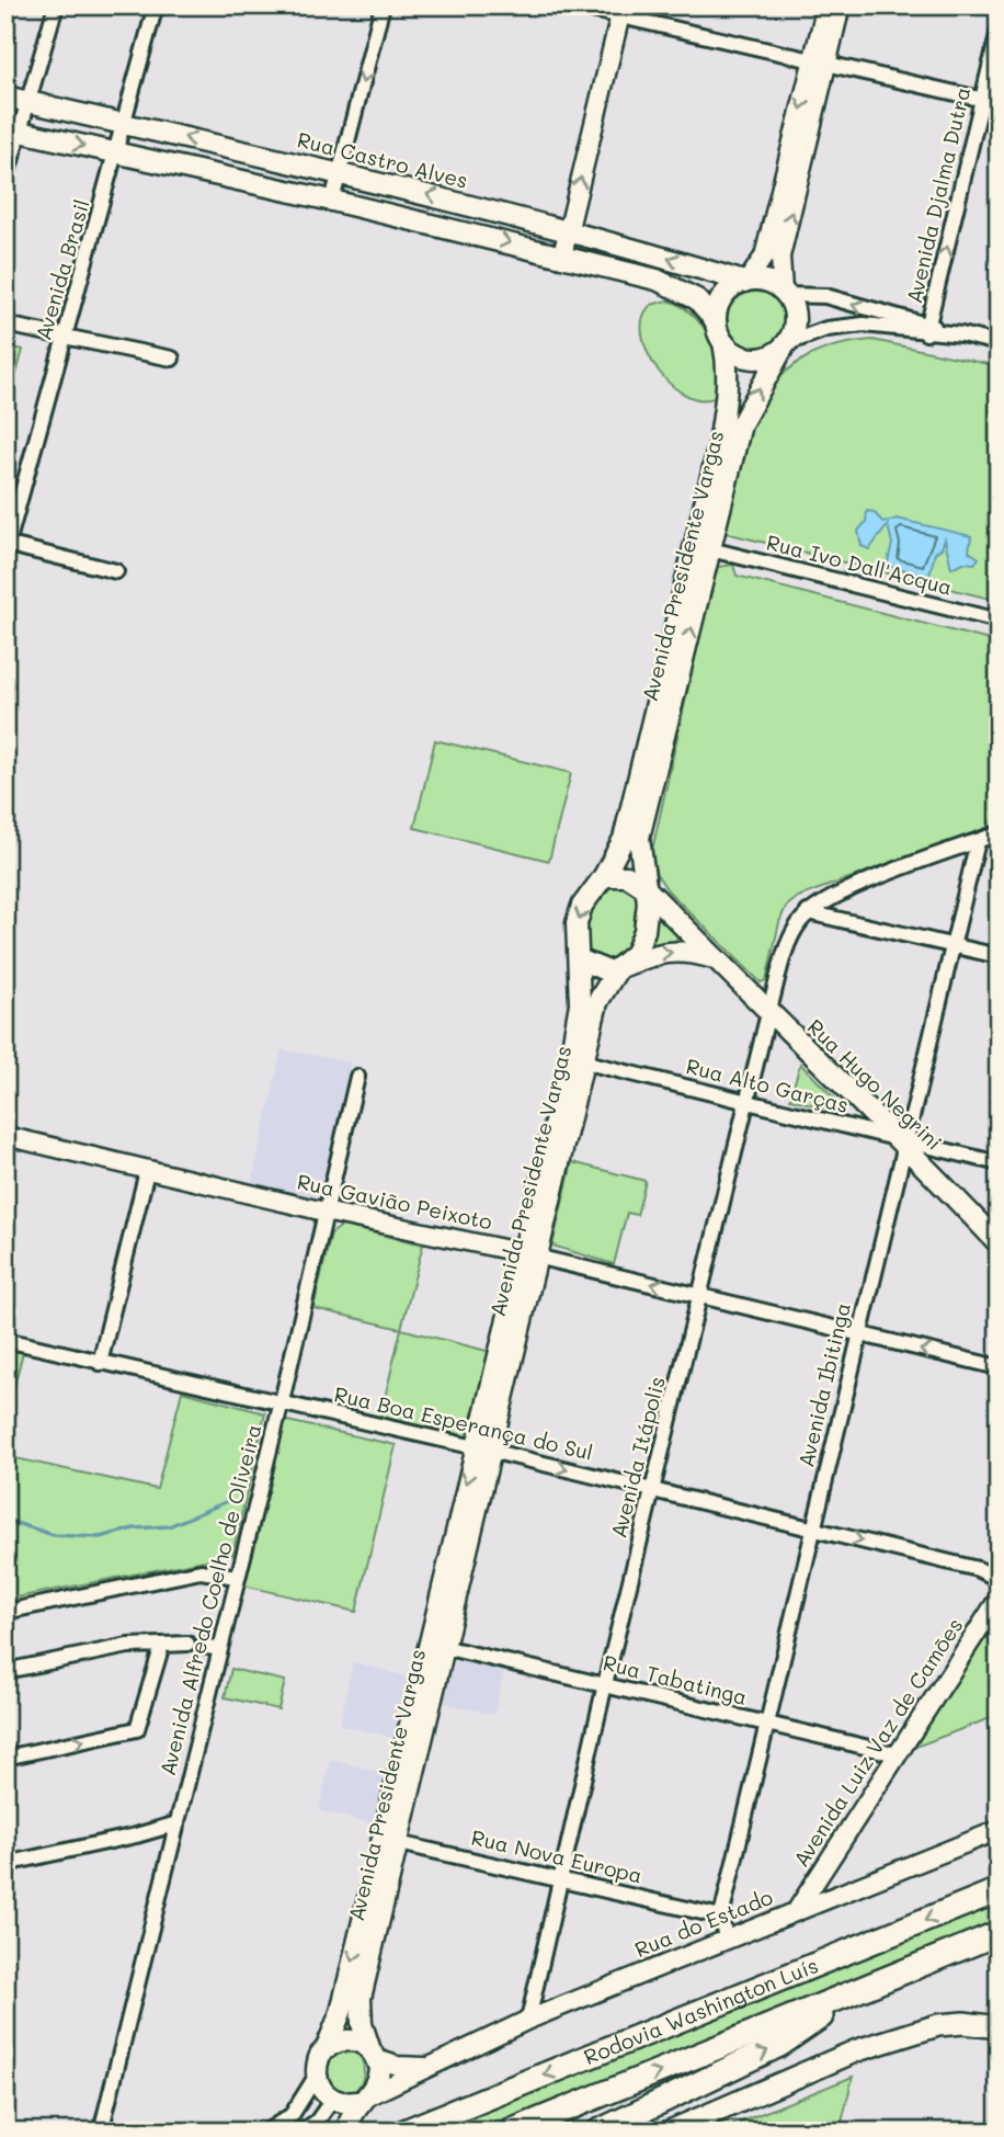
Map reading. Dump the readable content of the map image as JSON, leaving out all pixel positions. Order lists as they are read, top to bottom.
{
  "streets": {
    "highway": ["Rodovia Washington Luís"],
    "main road": ["Rua Castro Alves", "Avenida Presidente Vargas", "Rua Hugo Negrini"],
    "street": [
      "Avenida Djalma Dutra",
      "Avenida Brasil",
      "Rua Ivo Dall'Acqua",
      "Rua Alto Garças",
      "Rua Gavião Peixoto",
      "Avenida Ibitinga",
      "Rua Boa Esperança do Sul",
      "Avenida Itápolis",
      "Avenida Alfredo Coelho de Oliveira",
      "Rua Tabatinga",
      "Avenida Luiz Vaz de Camões",
      "Rua Nova Europa",
      "Rua do Estado"
    ]
  },
  "crossings": [
    ["Rua Castro Alves", "Avenida Brasil"],
    ["Rua Castro Alves", "Avenida Presidente Vargas"],
    ["Rua Ivo Dall'Acqua", "Avenida Presidente Vargas"],
    ["Avenida Presidente Vargas", "Rua Hugo Negrini"],
    ["Avenida Presidente Vargas", "Rua Alto Garças"],
    ["Avenida Presidente Vargas", "Rua Gavião Peixoto"],
    ["Avenida Presidente Vargas", "Rua Boa Esperança do Sul"],
    ["Avenida Presidente Vargas", "Rua Tabatinga"],
    ["Avenida Presidente Vargas", "Rua Nova Europa"],
    ["Avenida Presidente Vargas", "Rua do Estado"],
    ["Rua Hugo Negrini", "Rua Alto Garças"],
    ["Rua Hugo Negrini", "Avenida Ibitinga"],
    ["Rua Hugo Negrini", "Avenida Itápolis"],
    ["Rua Alto Garças", "Avenida Ibitinga"],
    ["Rua Alto Garças", "Avenida Itápolis"],
    ["Rua Gavião Peixoto", "Avenida Ibitinga"],
    ["Rua Gavião Peixoto", "Avenida Itápolis"],
    ["Rua Gavião Peixoto", "Avenida Alfredo Coelho de Oliveira"],
    ["Avenida Ibitinga", "Rua Boa Esperança do Sul"],
    ["Avenida Ibitinga", "Rua Tabatinga"],
    ["Avenida Ibitinga", "Rua Nova Europa"],
    ["Avenida Ibitinga", "Rua do Estado"],
    ["Rua Boa Esperança do Sul", "Avenida Itápolis"],
    ["Rua Boa Esperança do Sul", "Avenida Alfredo Coelho de Oliveira"],
    ["Avenida Itápolis", "Rua Tabatinga"],
    ["Avenida Itápolis", "Rua Nova Europa"],
    ["Avenida Itápolis", "Rua do Estado"],
    ["Rua Tabatinga", "Avenida Luiz Vaz de Camões"],
    ["Avenida Luiz Vaz de Camões", "Rua do Estado"]
  ],
  "one_way": ["Avenida Djalma Dutra", "Rua Boa Esperança do Sul"]
}
